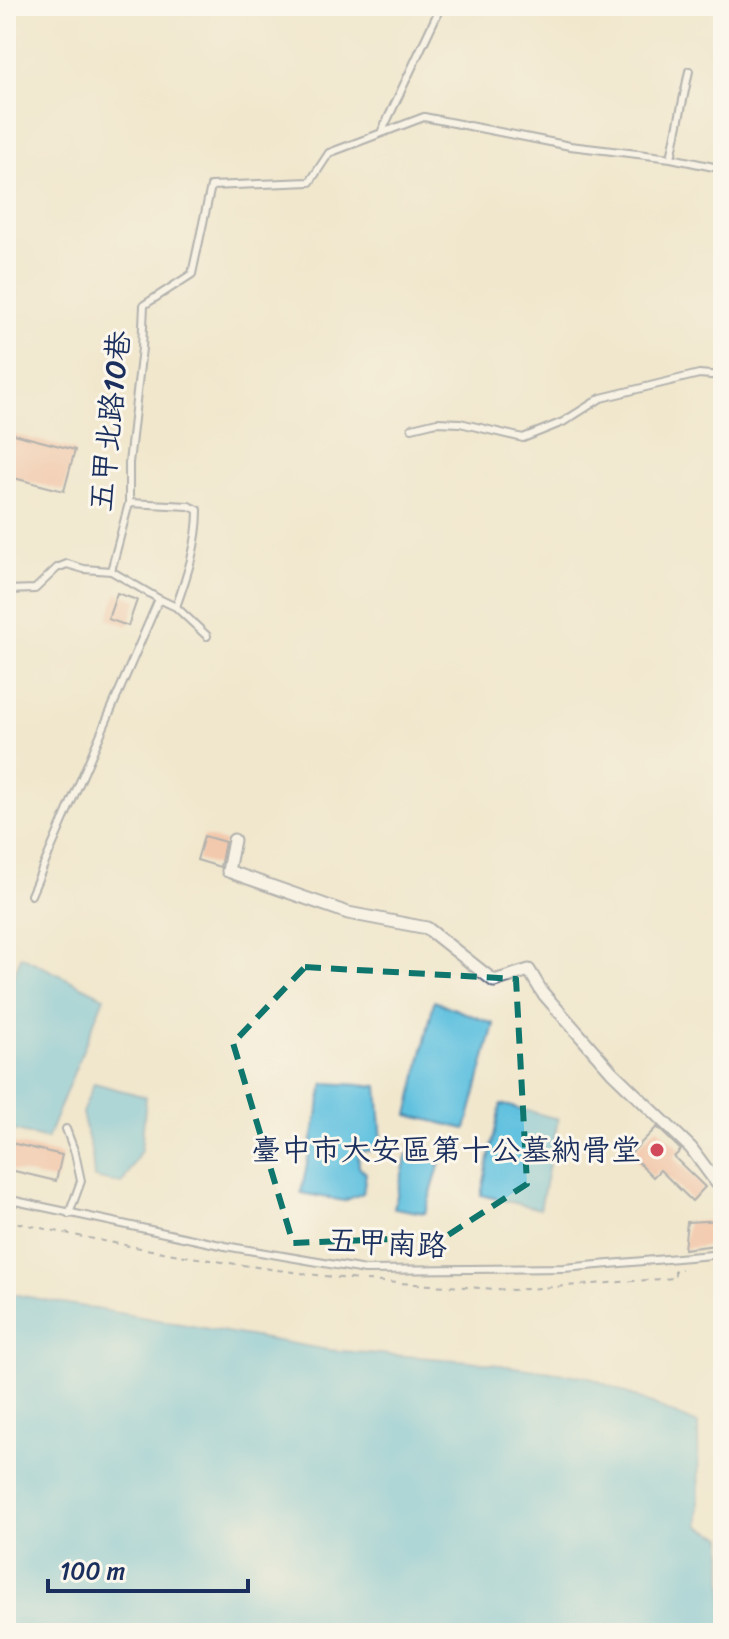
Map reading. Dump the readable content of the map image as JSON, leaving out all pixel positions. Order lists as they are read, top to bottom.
{
  "streets": {
    "lane": ["五甲北路10巷", "五甲南路"]
  },
  "places": ["臺中市大安區第十公墓納骨堂"],
  "scale_bar": "100 m"
}
